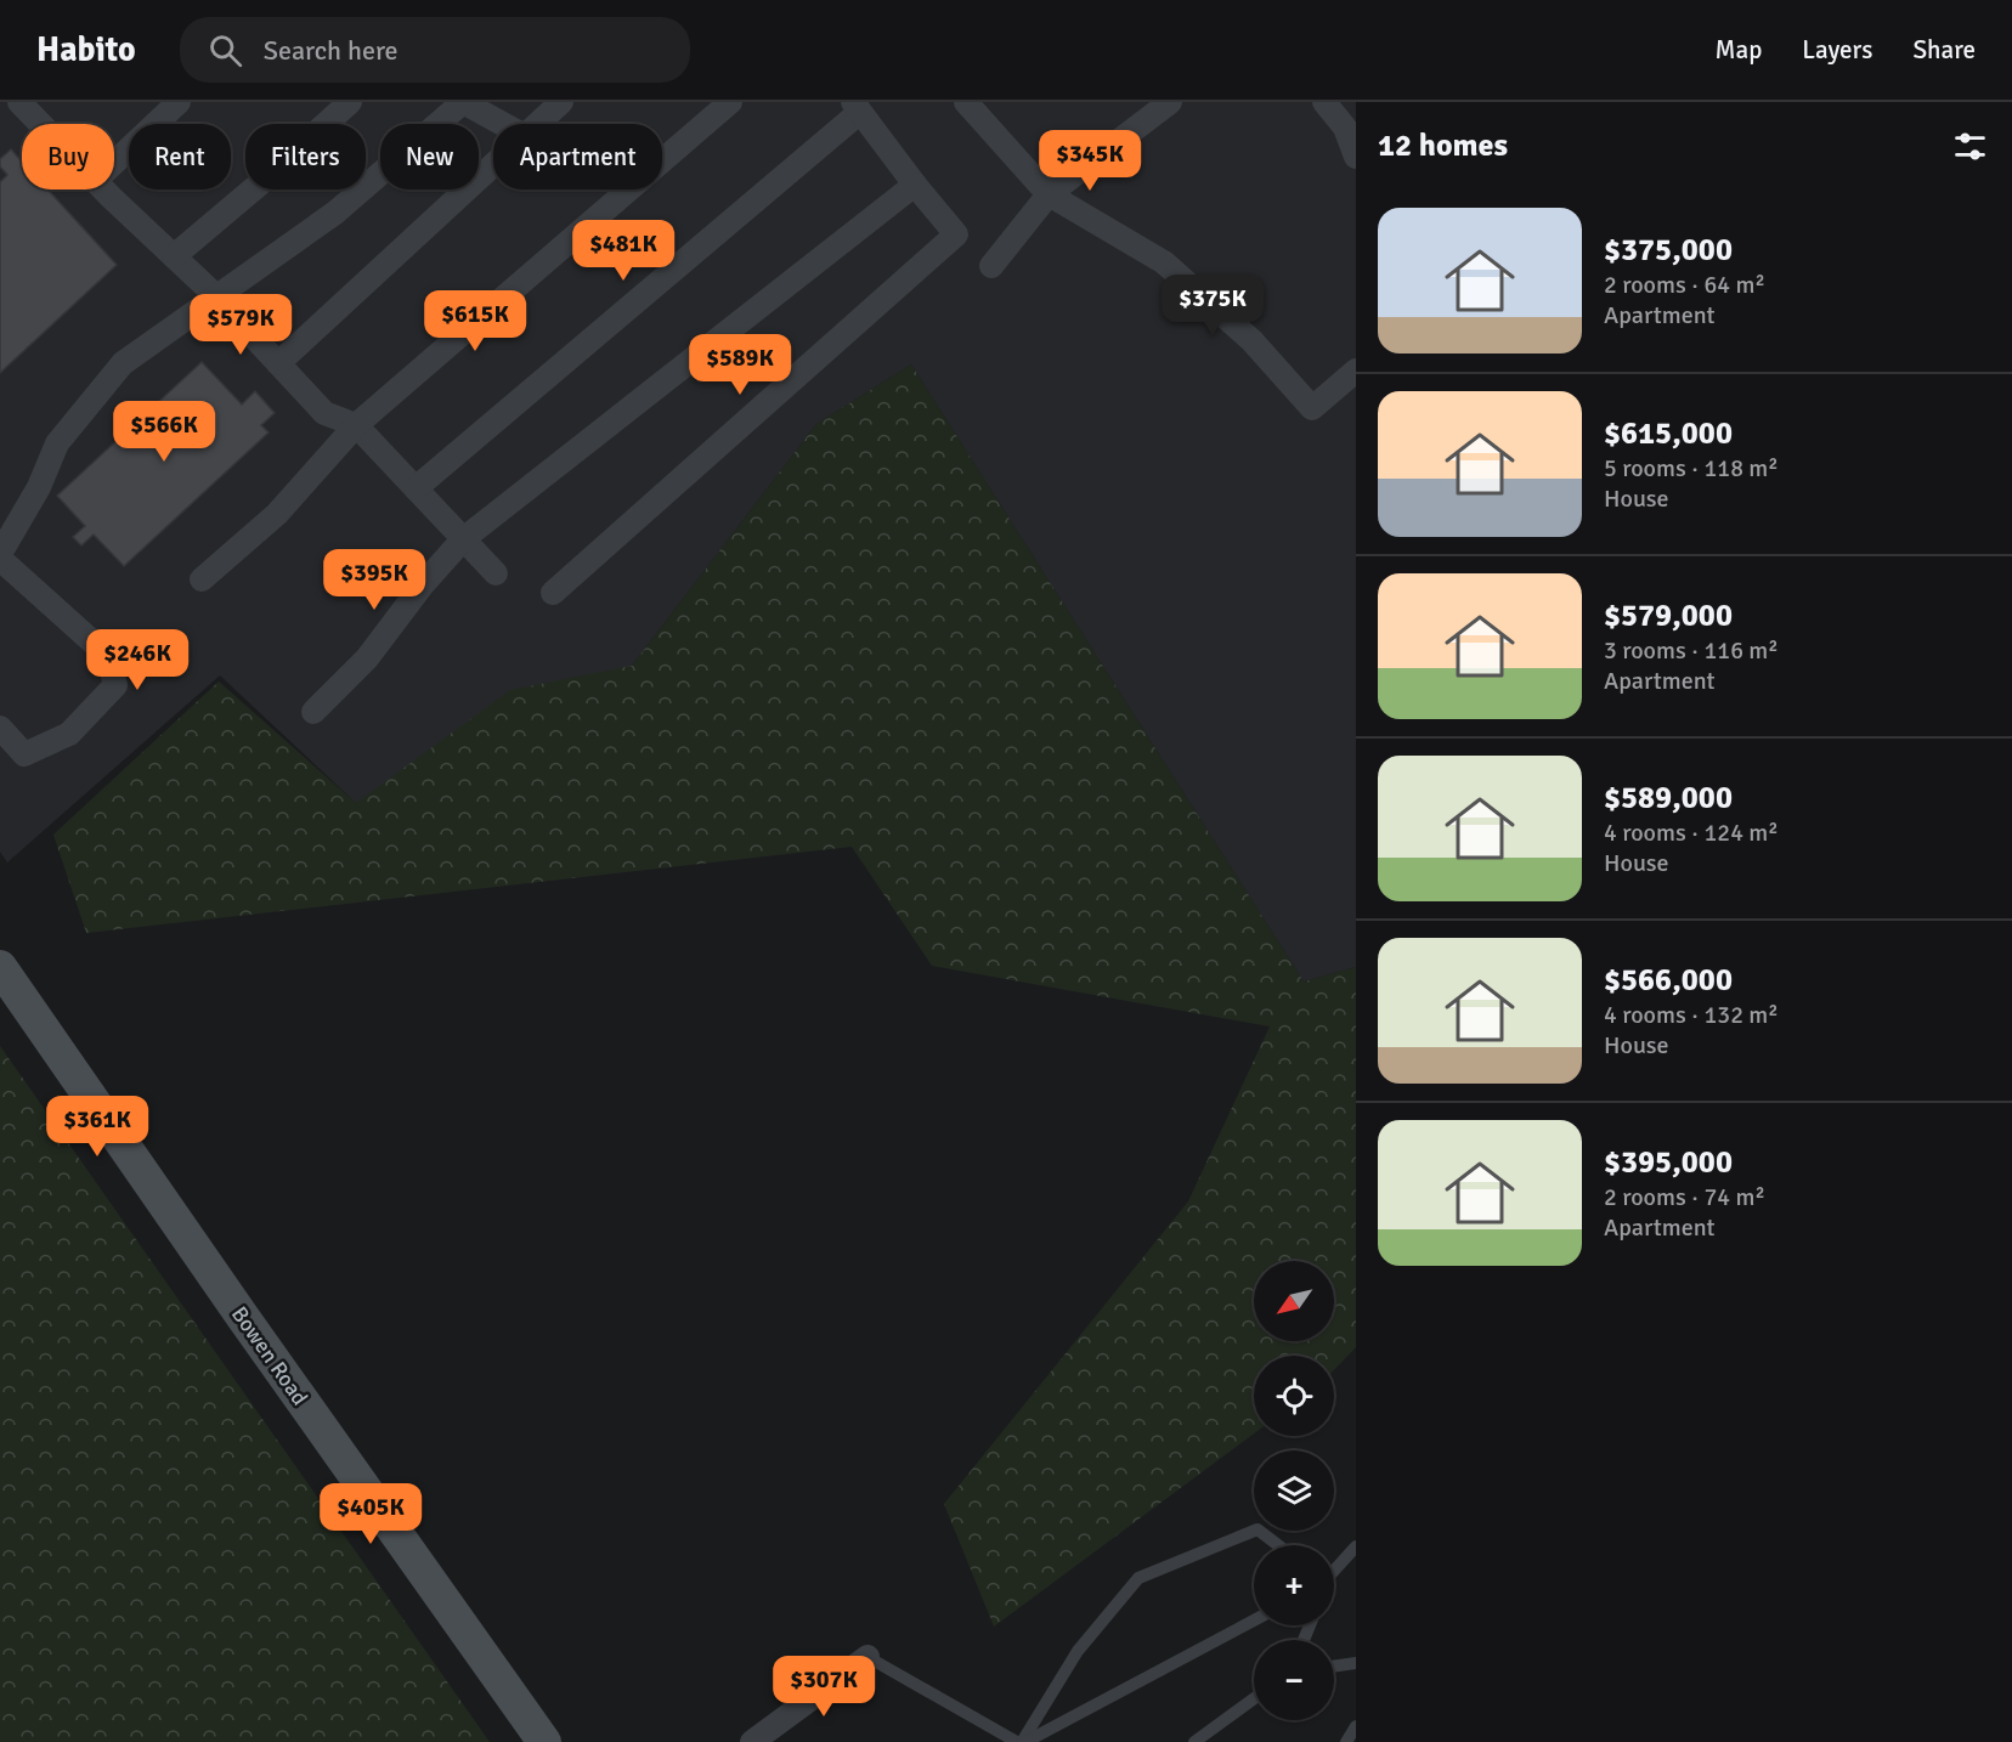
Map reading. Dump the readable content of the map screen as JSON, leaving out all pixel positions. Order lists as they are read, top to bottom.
{
  "streets": {
    "main road": ["Bowen Road"]
  },
  "north": "bottom left",
  "page": {
    "header": "Habito",
    "search": "Search here",
    "nav": ["Map", "Layers", "Share"],
    "heading": "12 homes",
    "chip": [
      "Buy",
      "Rent",
      "Filters",
      "New",
      "Apartment"
    ],
    "price": [
      "$345K",
      "$481K",
      "$375K",
      "$615K",
      "$579K",
      "$589K",
      "$566K",
      "$395K",
      "$246K",
      "$361K",
      "$405K",
      "$307K"
    ],
    "list": [
      {
        "name": "$375,000",
        "note": "2 rooms · 64 m² · Apartment"
      },
      {
        "name": "$615,000",
        "note": "5 rooms · 118 m² · House"
      },
      {
        "name": "$579,000",
        "note": "3 rooms · 116 m² · Apartment"
      },
      {
        "name": "$589,000",
        "note": "4 rooms · 124 m² · House"
      },
      {
        "name": "$566,000",
        "note": "4 rooms · 132 m² · House"
      },
      {
        "name": "$395,000",
        "note": "2 rooms · 74 m² · Apartment"
      }
    ],
    "map_buttons": ["+", "−"]
  }
}
